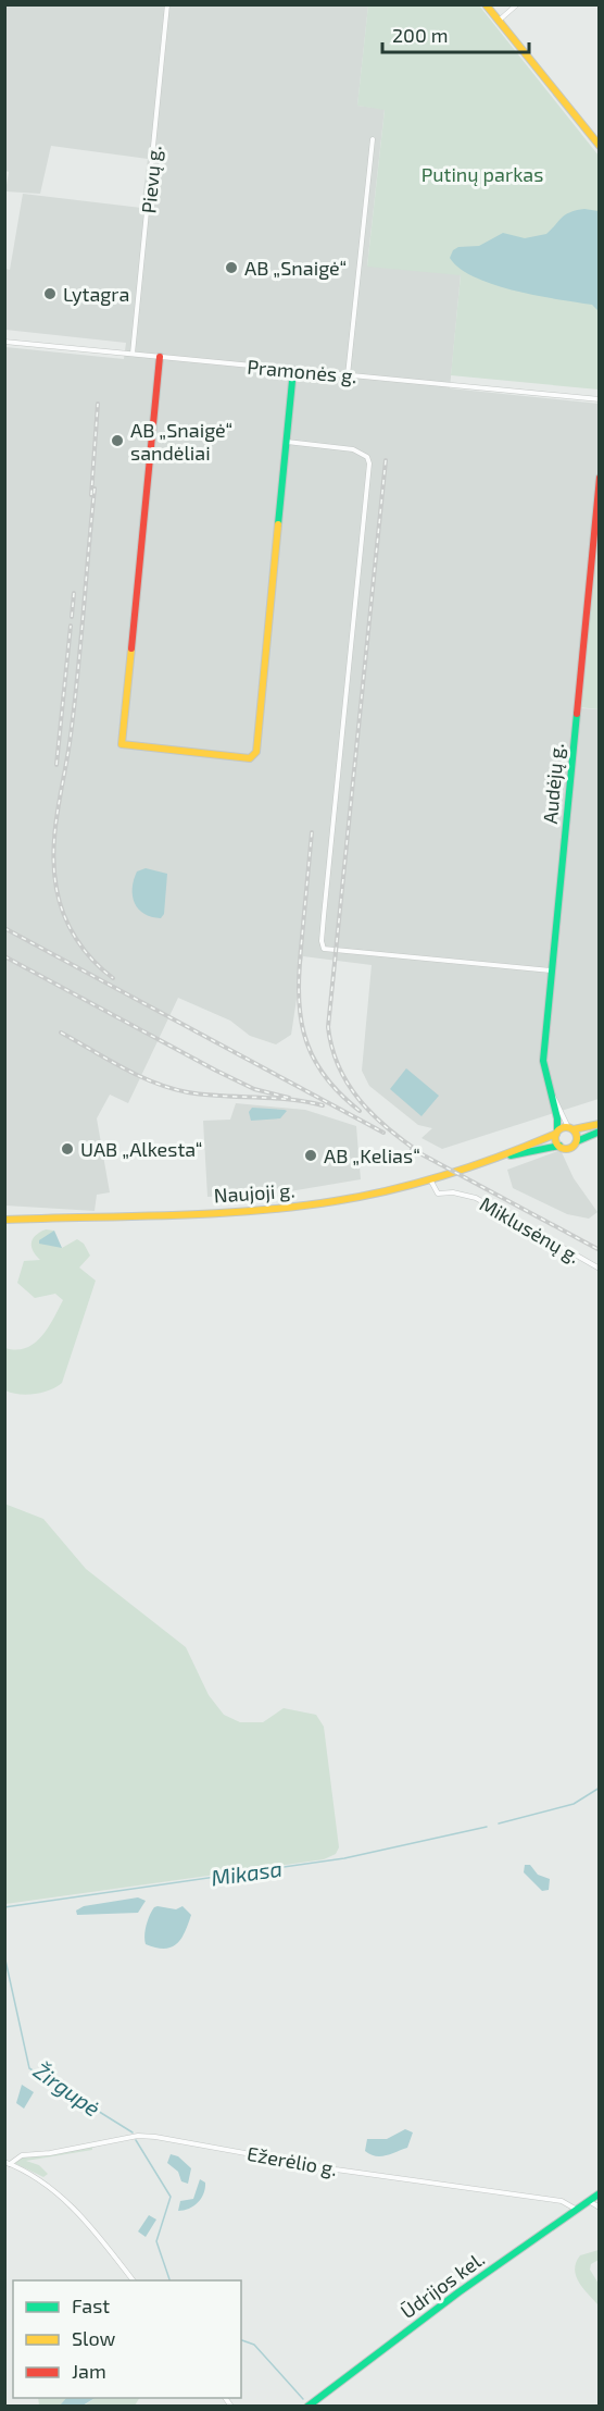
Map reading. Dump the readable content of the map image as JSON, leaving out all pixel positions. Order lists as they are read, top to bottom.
{
  "streets": {
    "street": [
      "Pievų g.",
      "Pramonės g.",
      "Audėjų g.",
      "Naujoji g.",
      "Miklusėnų g.",
      "Ežerėlio g.",
      "Ūdrijos kel."
    ]
  },
  "crossings": [
    ["Pievų g.", "Pramonės g."],
    ["Audėjų g.", "Naujoji g."],
    ["Naujoji g.", "Miklusėnų g."],
    ["Ežerėlio g.", "Ūdrijos kel."]
  ],
  "water": ["Mikasa", "Žirgupė"],
  "parks": ["Putinų parkas"],
  "places": [
    "AB „Snaigė“",
    "Lytagra",
    "AB „Snaigė“ sandėliai",
    "UAB „Alkesta“",
    "AB „Kelias“"
  ],
  "legend": ["Fast", "Slow", "Jam"],
  "scale_bar": "200 m"
}
